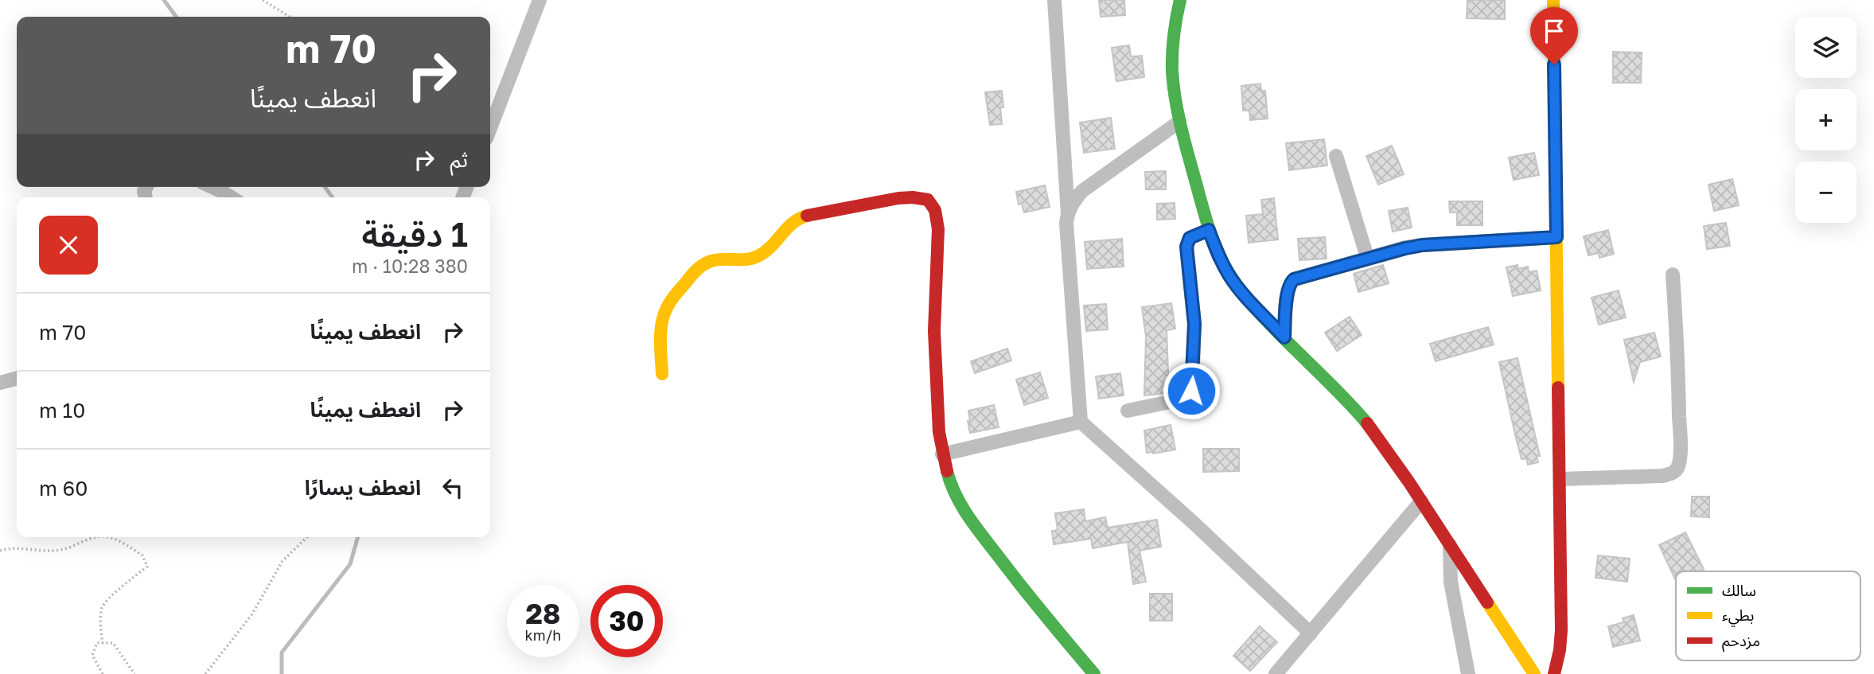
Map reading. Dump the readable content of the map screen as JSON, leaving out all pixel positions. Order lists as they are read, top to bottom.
{
  "legend": ["سالك", "بطيء", "مزدحم"],
  "page": {
    "map_buttons": ["+", "−"],
    "turn": ["70 m", "انعطف يمينًا"],
    "then": "ثم",
    "heading": ["1 دقيقة", "380 m · 10:28"],
    "list": [
      {
        "name": "انعطف يمينًا",
        "value": "70 m"
      },
      {
        "name": "انعطف يمينًا",
        "value": "10 m"
      },
      {
        "name": "انعطف يسارًا",
        "value": "60 m"
      }
    ],
    "speed": "28 km/h",
    "limit": "30"
  }
}
